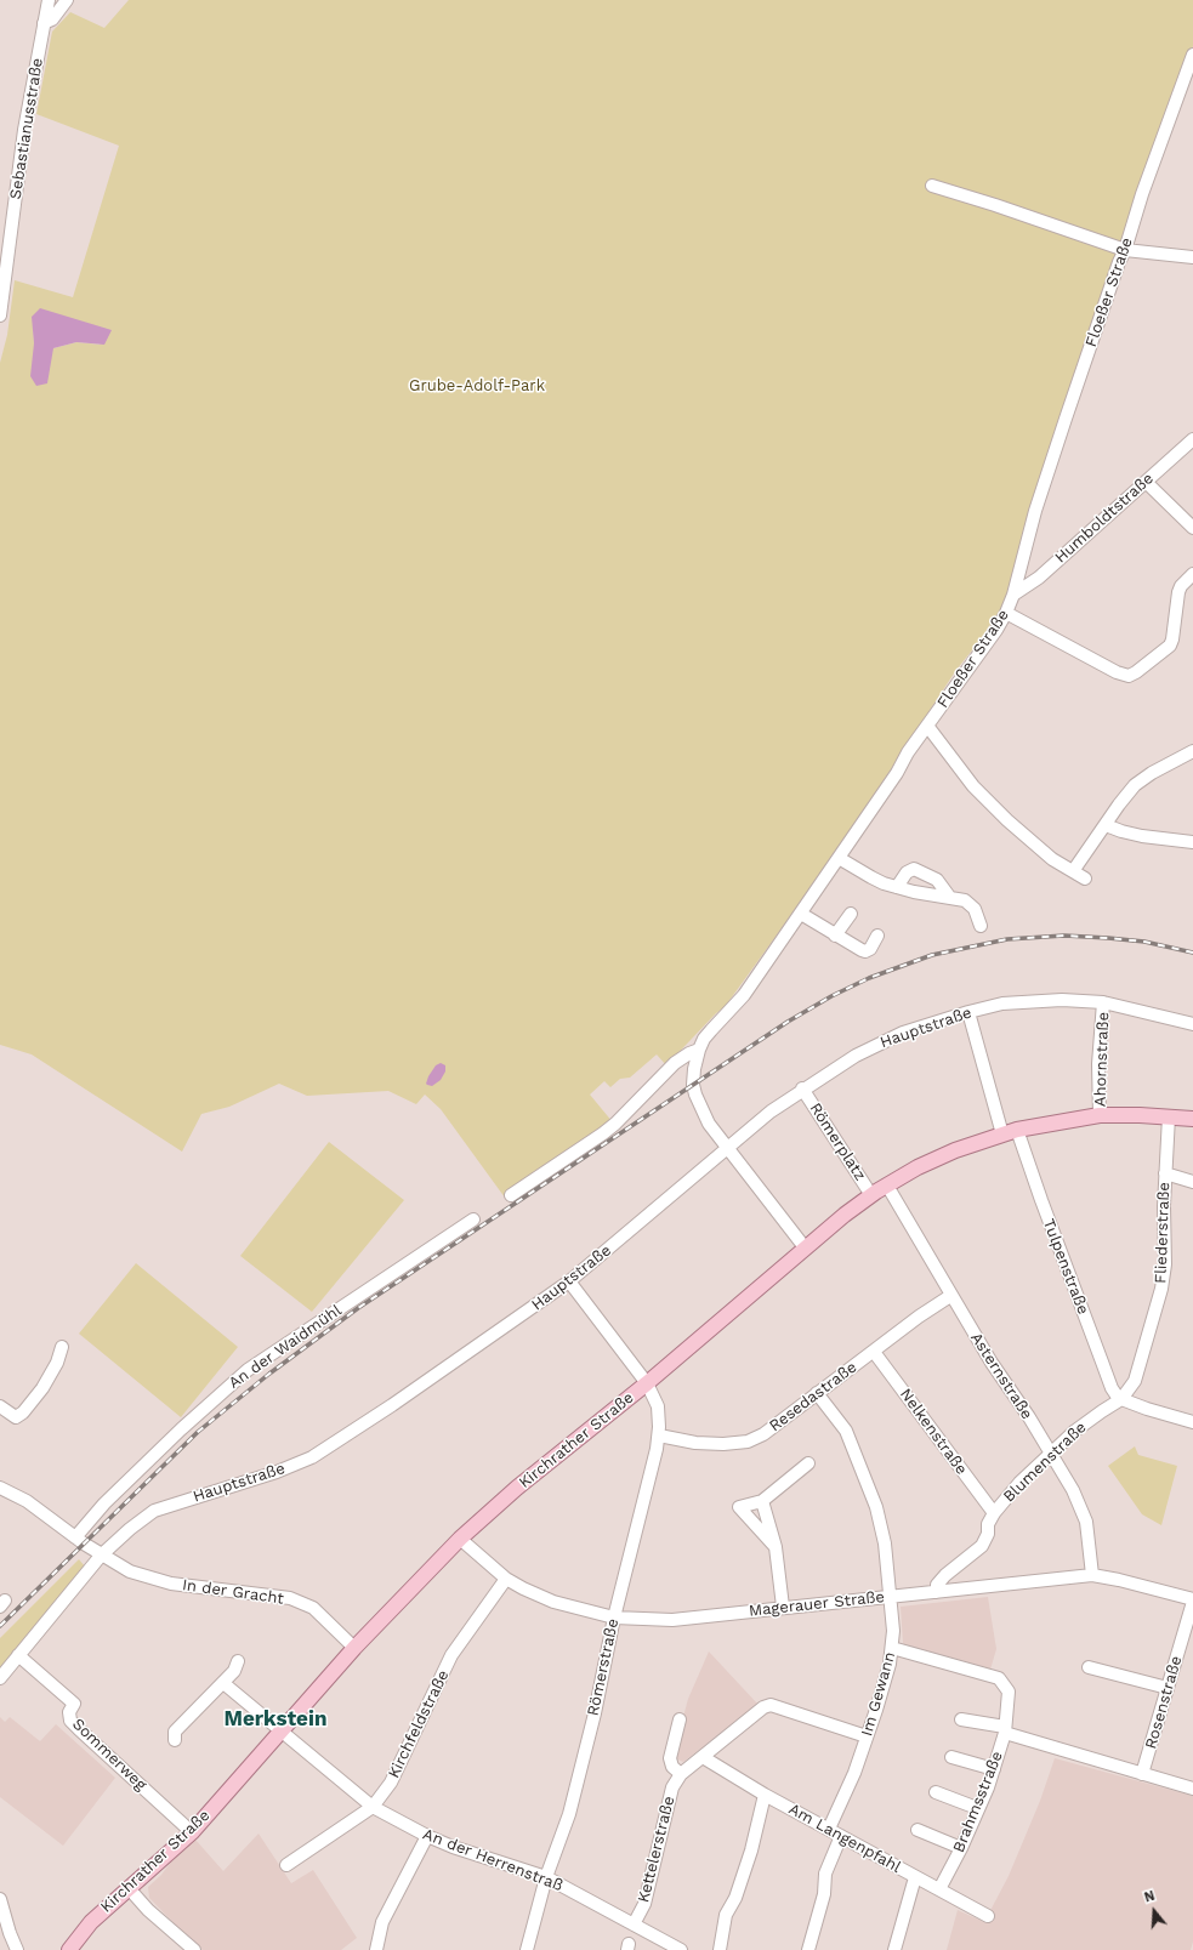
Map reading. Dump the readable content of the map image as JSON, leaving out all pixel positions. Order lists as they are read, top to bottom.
{
  "streets": {
    "main road": ["Kirchrather Straße"],
    "street": [
      "Sebastianusstraße",
      "Floeßer Straße",
      "Humboldtstraße",
      "Hauptstraße",
      "Ahornstraße",
      "Römerplatz",
      "Fliederstraße",
      "Tulpenstraße",
      "An der Waidmühl",
      "Asternstraße",
      "Resedastraße",
      "Nelkenstraße",
      "Blumenstraße",
      "In der Gracht",
      "Magerauer Straße",
      "Römerstraße",
      "Im Gewann",
      "Rosenstraße",
      "Kirchfeldstraße",
      "Sommerweg",
      "Brahmsstraße",
      "Am Langenpfahl",
      "Kettelerstraße",
      "An der Herrenstraß"
    ]
  },
  "crossings": [
    ["Floeßer Straße", "Humboldtstraße"],
    ["Floeßer Straße", "Hauptstraße"],
    ["Hauptstraße", "Ahornstraße"],
    ["Hauptstraße", "Römerplatz"],
    ["Hauptstraße", "In der Gracht"],
    ["Hauptstraße", "Römerstraße"],
    ["Hauptstraße", "Sommerweg"],
    ["Ahornstraße", "Kirchrather Straße"],
    ["Römerplatz", "Kirchrather Straße"],
    ["Fliederstraße", "Tulpenstraße"],
    ["Fliederstraße", "Kirchrather Straße"],
    ["Fliederstraße", "Blumenstraße"],
    ["Tulpenstraße", "Kirchrather Straße"],
    ["Tulpenstraße", "Blumenstraße"],
    ["An der Waidmühl", "In der Gracht"],
    ["Asternstraße", "Resedastraße"],
    ["Asternstraße", "Kirchrather Straße"],
    ["Asternstraße", "Blumenstraße"],
    ["Asternstraße", "Magerauer Straße"],
    ["Resedastraße", "Nelkenstraße"],
    ["Resedastraße", "Römerstraße"],
    ["Resedastraße", "Im Gewann"],
    ["Nelkenstraße", "Blumenstraße"],
    ["Kirchrather Straße", "In der Gracht"],
    ["Kirchrather Straße", "Magerauer Straße"],
    ["Kirchrather Straße", "Römerstraße"],
    ["Kirchrather Straße", "Sommerweg"],
    ["Kirchrather Straße", "An der Herrenstraß"],
    ["Blumenstraße", "Magerauer Straße"],
    ["Magerauer Straße", "Römerstraße"],
    ["Magerauer Straße", "Im Gewann"],
    ["Magerauer Straße", "Rosenstraße"],
    ["Magerauer Straße", "Kirchfeldstraße"],
    ["Römerstraße", "An der Herrenstraß"],
    ["Im Gewann", "Brahmsstraße"],
    ["Im Gewann", "Am Langenpfahl"],
    ["Kirchfeldstraße", "An der Herrenstraß"],
    ["Brahmsstraße", "Am Langenpfahl"],
    ["Kettelerstraße", "An der Herrenstraß"]
  ],
  "districts": ["Merkstein"],
  "parks": ["Grube-Adolf-Park"],
  "north": "top"
}
